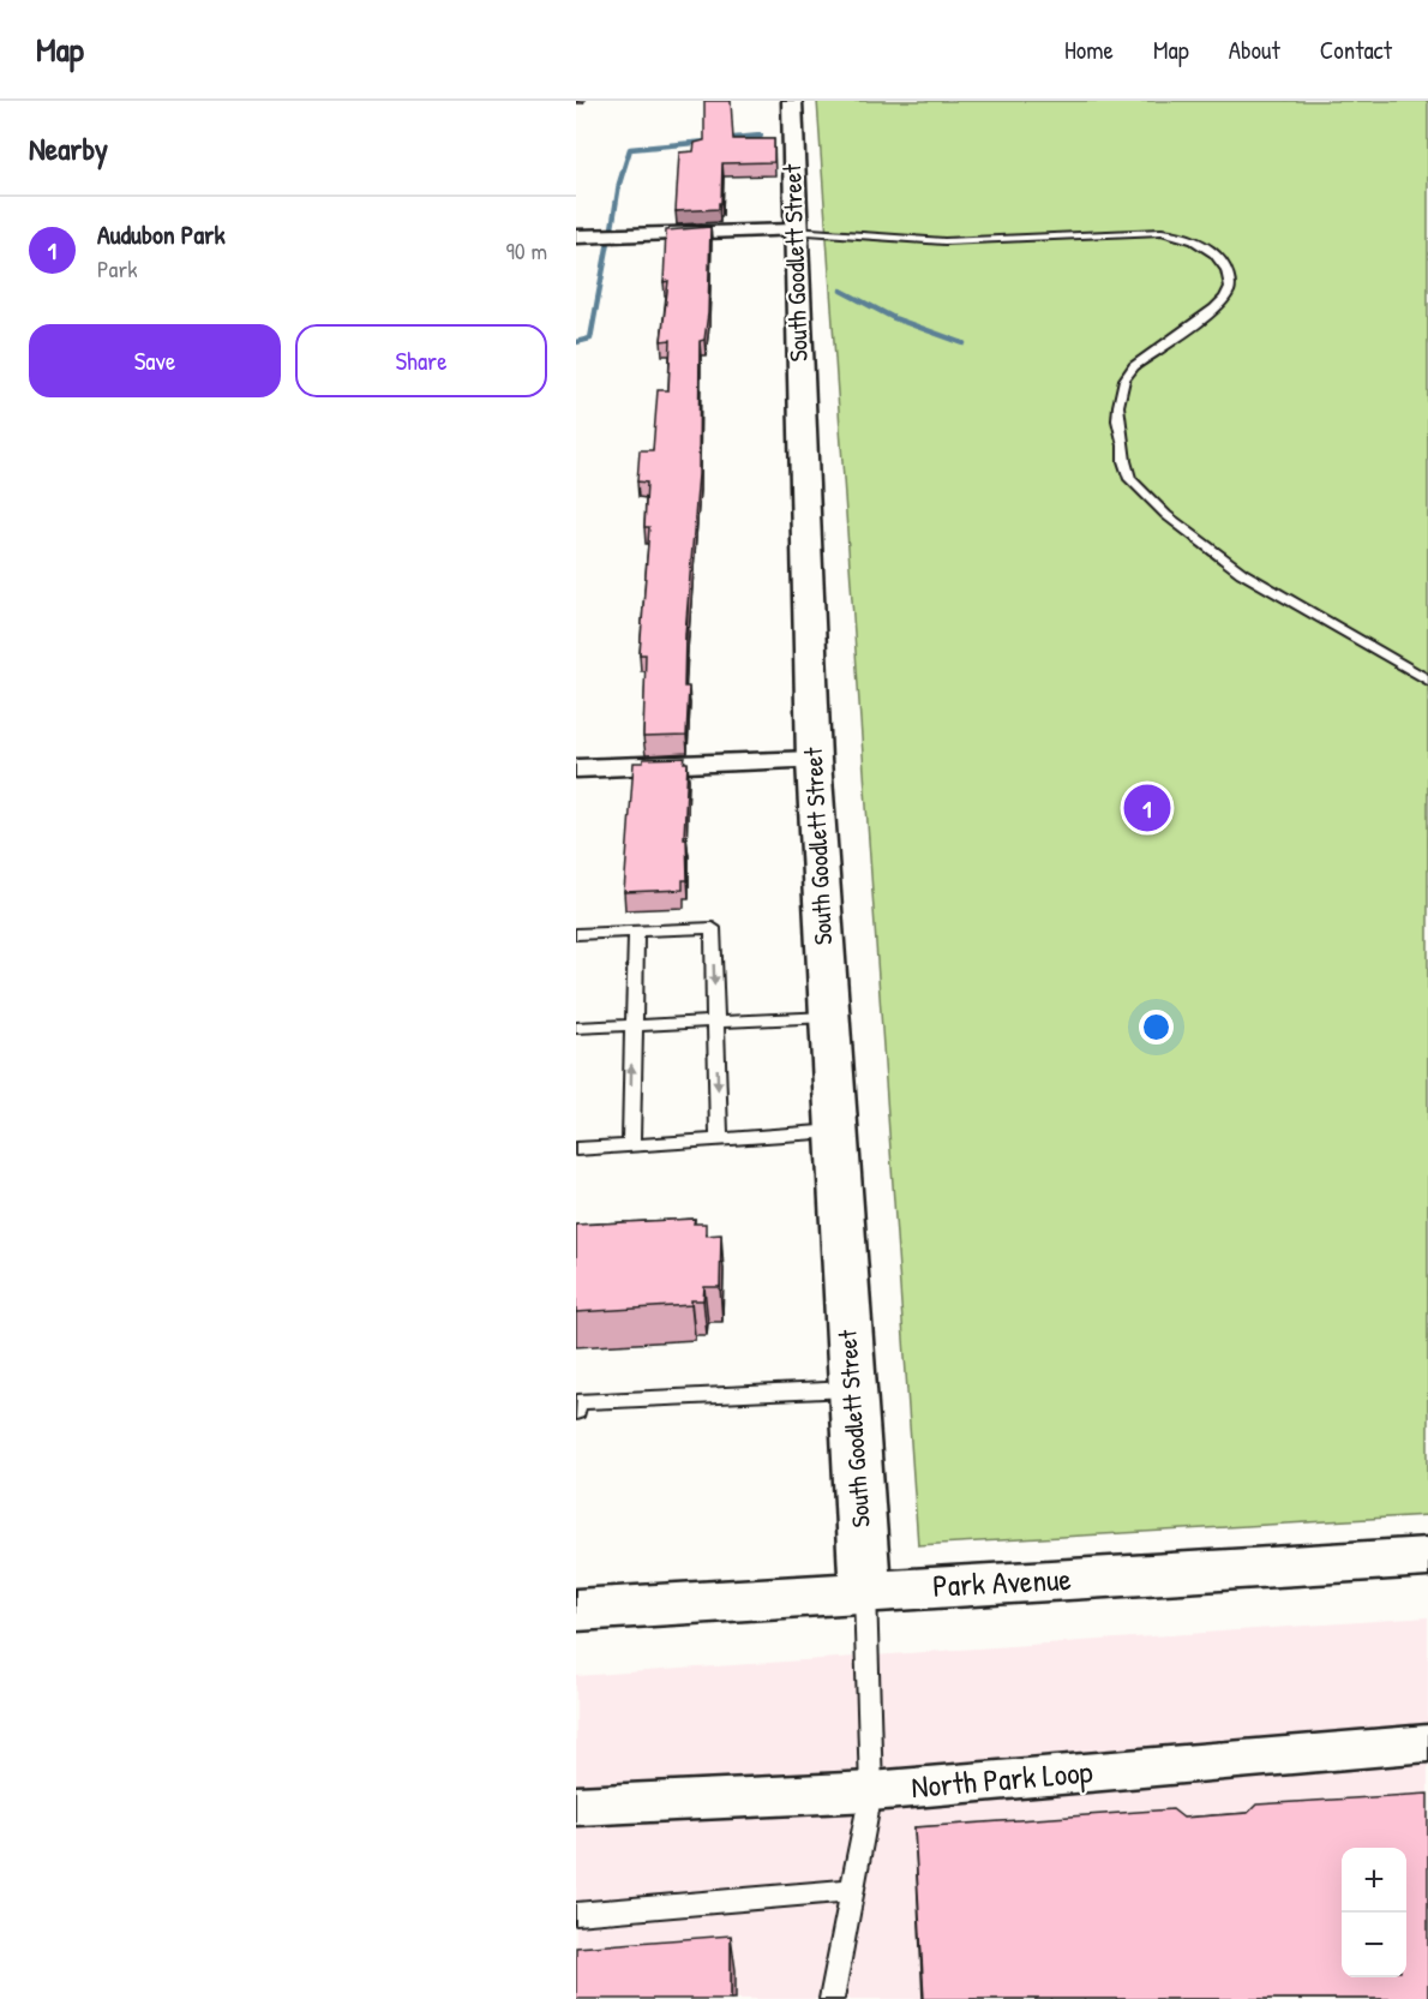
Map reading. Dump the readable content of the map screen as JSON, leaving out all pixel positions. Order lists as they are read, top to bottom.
{
  "streets": {
    "main road": ["South Goodlett Street", "Park Avenue"],
    "street": ["North Park Loop"]
  },
  "crossings": [
    ["South Goodlett Street", "Park Avenue"]
  ],
  "page": {
    "header": "Map",
    "nav": [
      "Home",
      "Map",
      "About",
      "Contact"
    ],
    "heading": "Nearby",
    "list": [
      {
        "mark": "1",
        "name": "Audubon Park",
        "note": "Park",
        "value": "90 m"
      }
    ],
    "buttons": ["Save", "Share"],
    "pins": "1",
    "map_buttons": ["+", "−"]
  }
}
